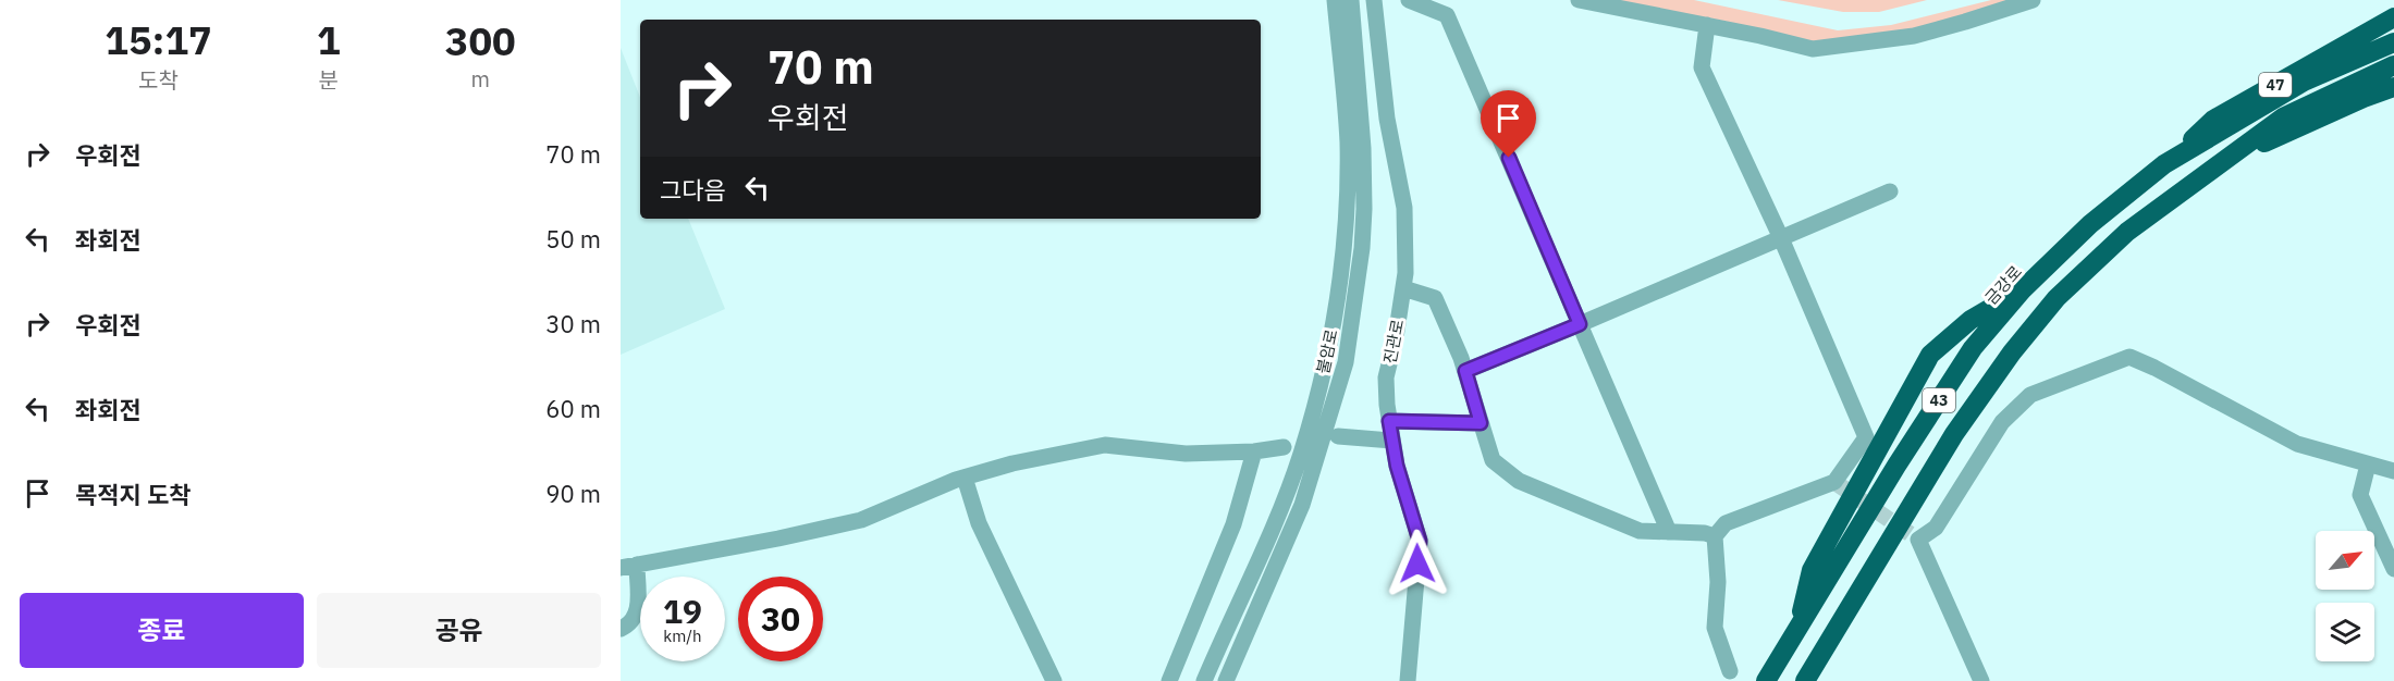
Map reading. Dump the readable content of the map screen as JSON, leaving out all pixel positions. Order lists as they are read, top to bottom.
{
  "streets": {
    "highway": ["47", "금강로", "43"],
    "street": ["진관로", "불암로"]
  },
  "crossings": [
    ["47", "금강로"]
  ],
  "north": "top right",
  "page": {
    "eta": [
      "15:17",
      "도착",
      "1",
      "분",
      "300",
      "m"
    ],
    "turn": ["70 m", "우회전"],
    "list": [
      {
        "name": "우회전",
        "value": "70 m"
      },
      {
        "name": "좌회전",
        "value": "50 m"
      },
      {
        "name": "우회전",
        "value": "30 m"
      },
      {
        "name": "좌회전",
        "value": "60 m"
      },
      {
        "name": "목적지 도착",
        "value": "90 m"
      }
    ],
    "then": "그다음",
    "speed": "19 km/h",
    "limit": "30",
    "buttons": ["종료", "공유"]
  }
}
